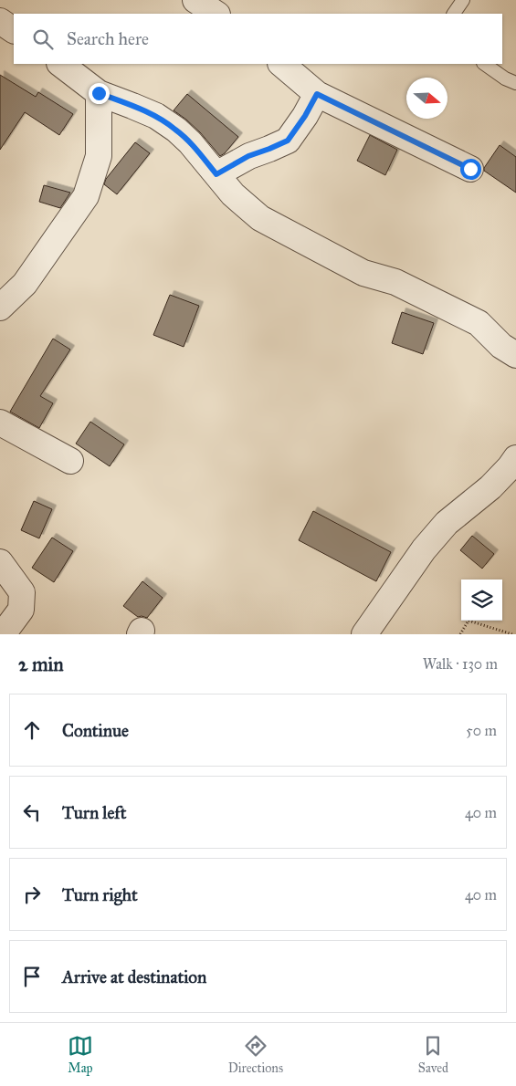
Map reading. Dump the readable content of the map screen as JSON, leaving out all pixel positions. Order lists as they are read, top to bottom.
{
  "north": "right",
  "page": {
    "search": "Search here",
    "heading": ["2 min", "Walk · 130 m"],
    "list": [
      ["Continue", "50 m"],
      ["Turn left", "40 m"],
      ["Turn right", "40 m"],
      "Arrive at destination"
    ],
    "nav": ["Map", "Directions", "Saved"]
  }
}
